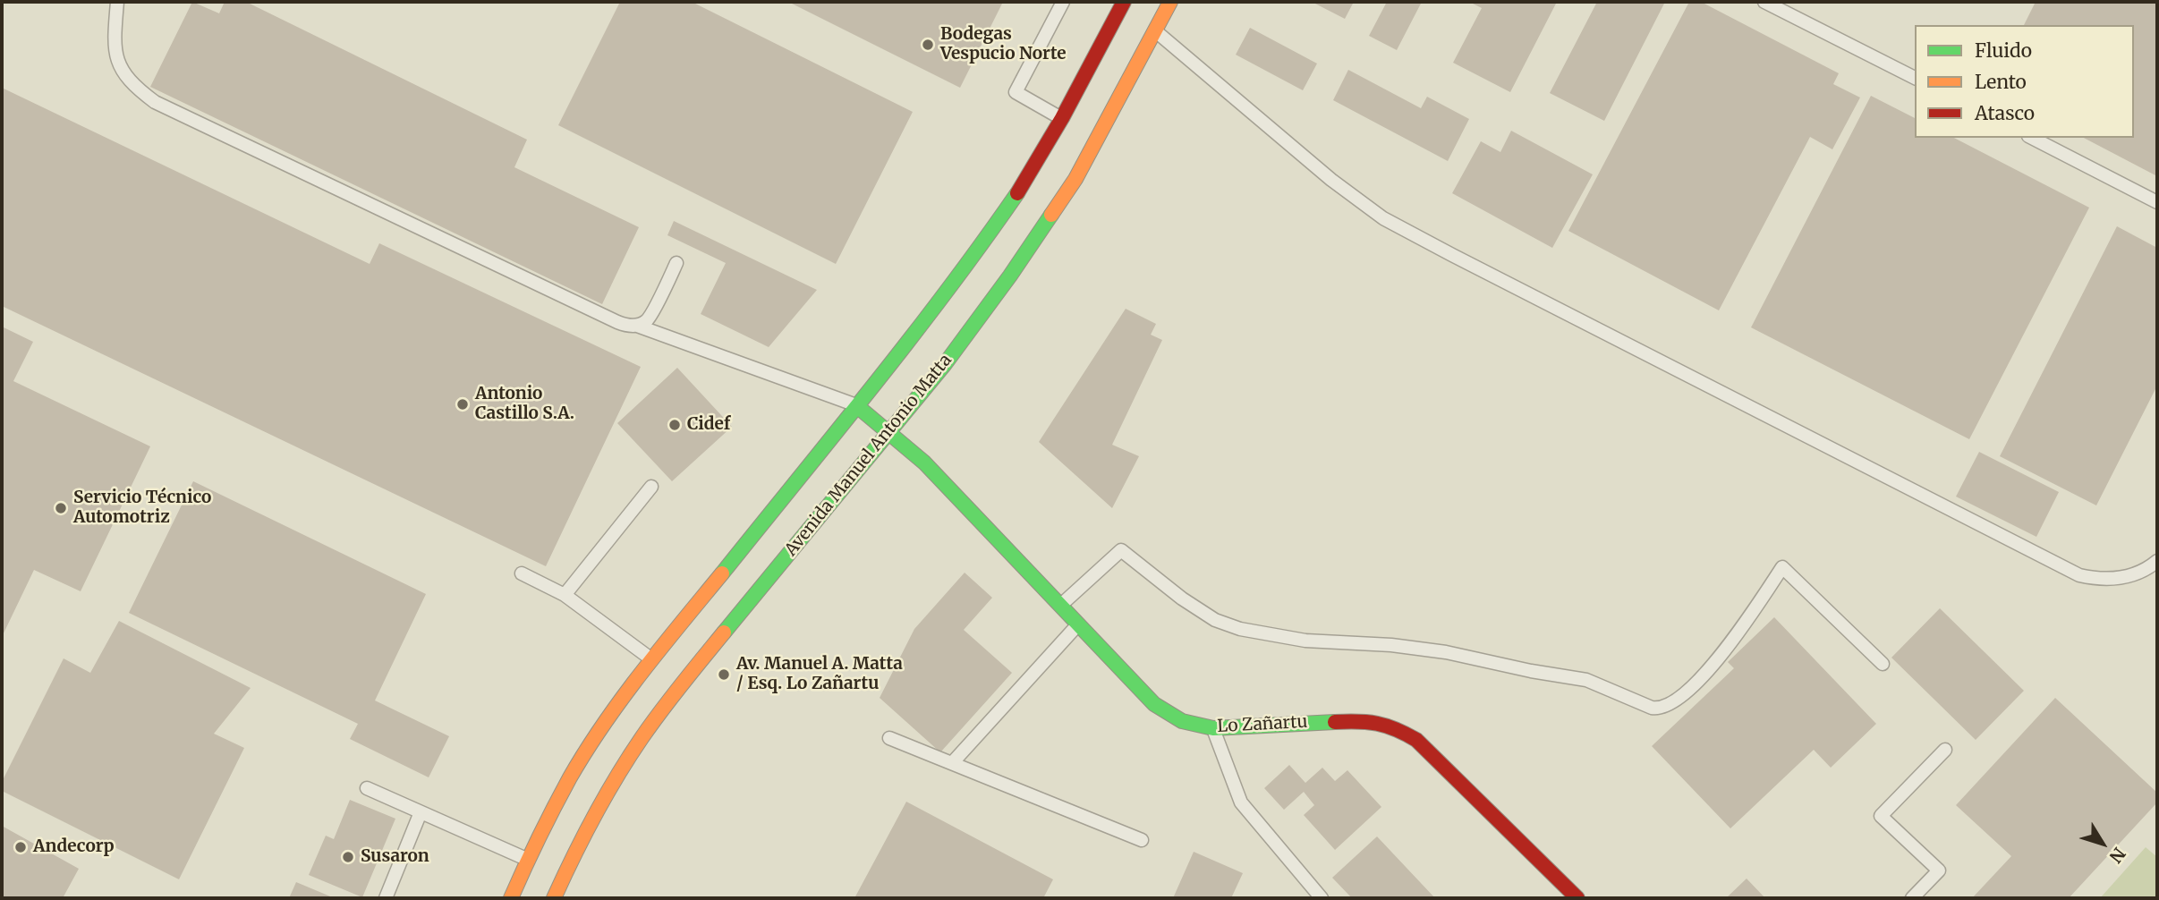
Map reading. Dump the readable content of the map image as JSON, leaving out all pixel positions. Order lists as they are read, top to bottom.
{
  "streets": {
    "main road": ["Avenida Manuel Antonio Matta", "Lo Zañartu"]
  },
  "crossings": [
    ["Avenida Manuel Antonio Matta", "Lo Zañartu"]
  ],
  "places": [
    "Bodegas Vespucio Norte",
    "Antonio Castillo S.A.",
    "Cidef",
    "Servicio Técnico Automotriz",
    "Av. Manuel A. Matta / Esq. Lo Zañartu",
    "Andecorp",
    "Susaron"
  ],
  "legend": ["Fluido", "Lento", "Atasco"],
  "north": "bottom right"
}
